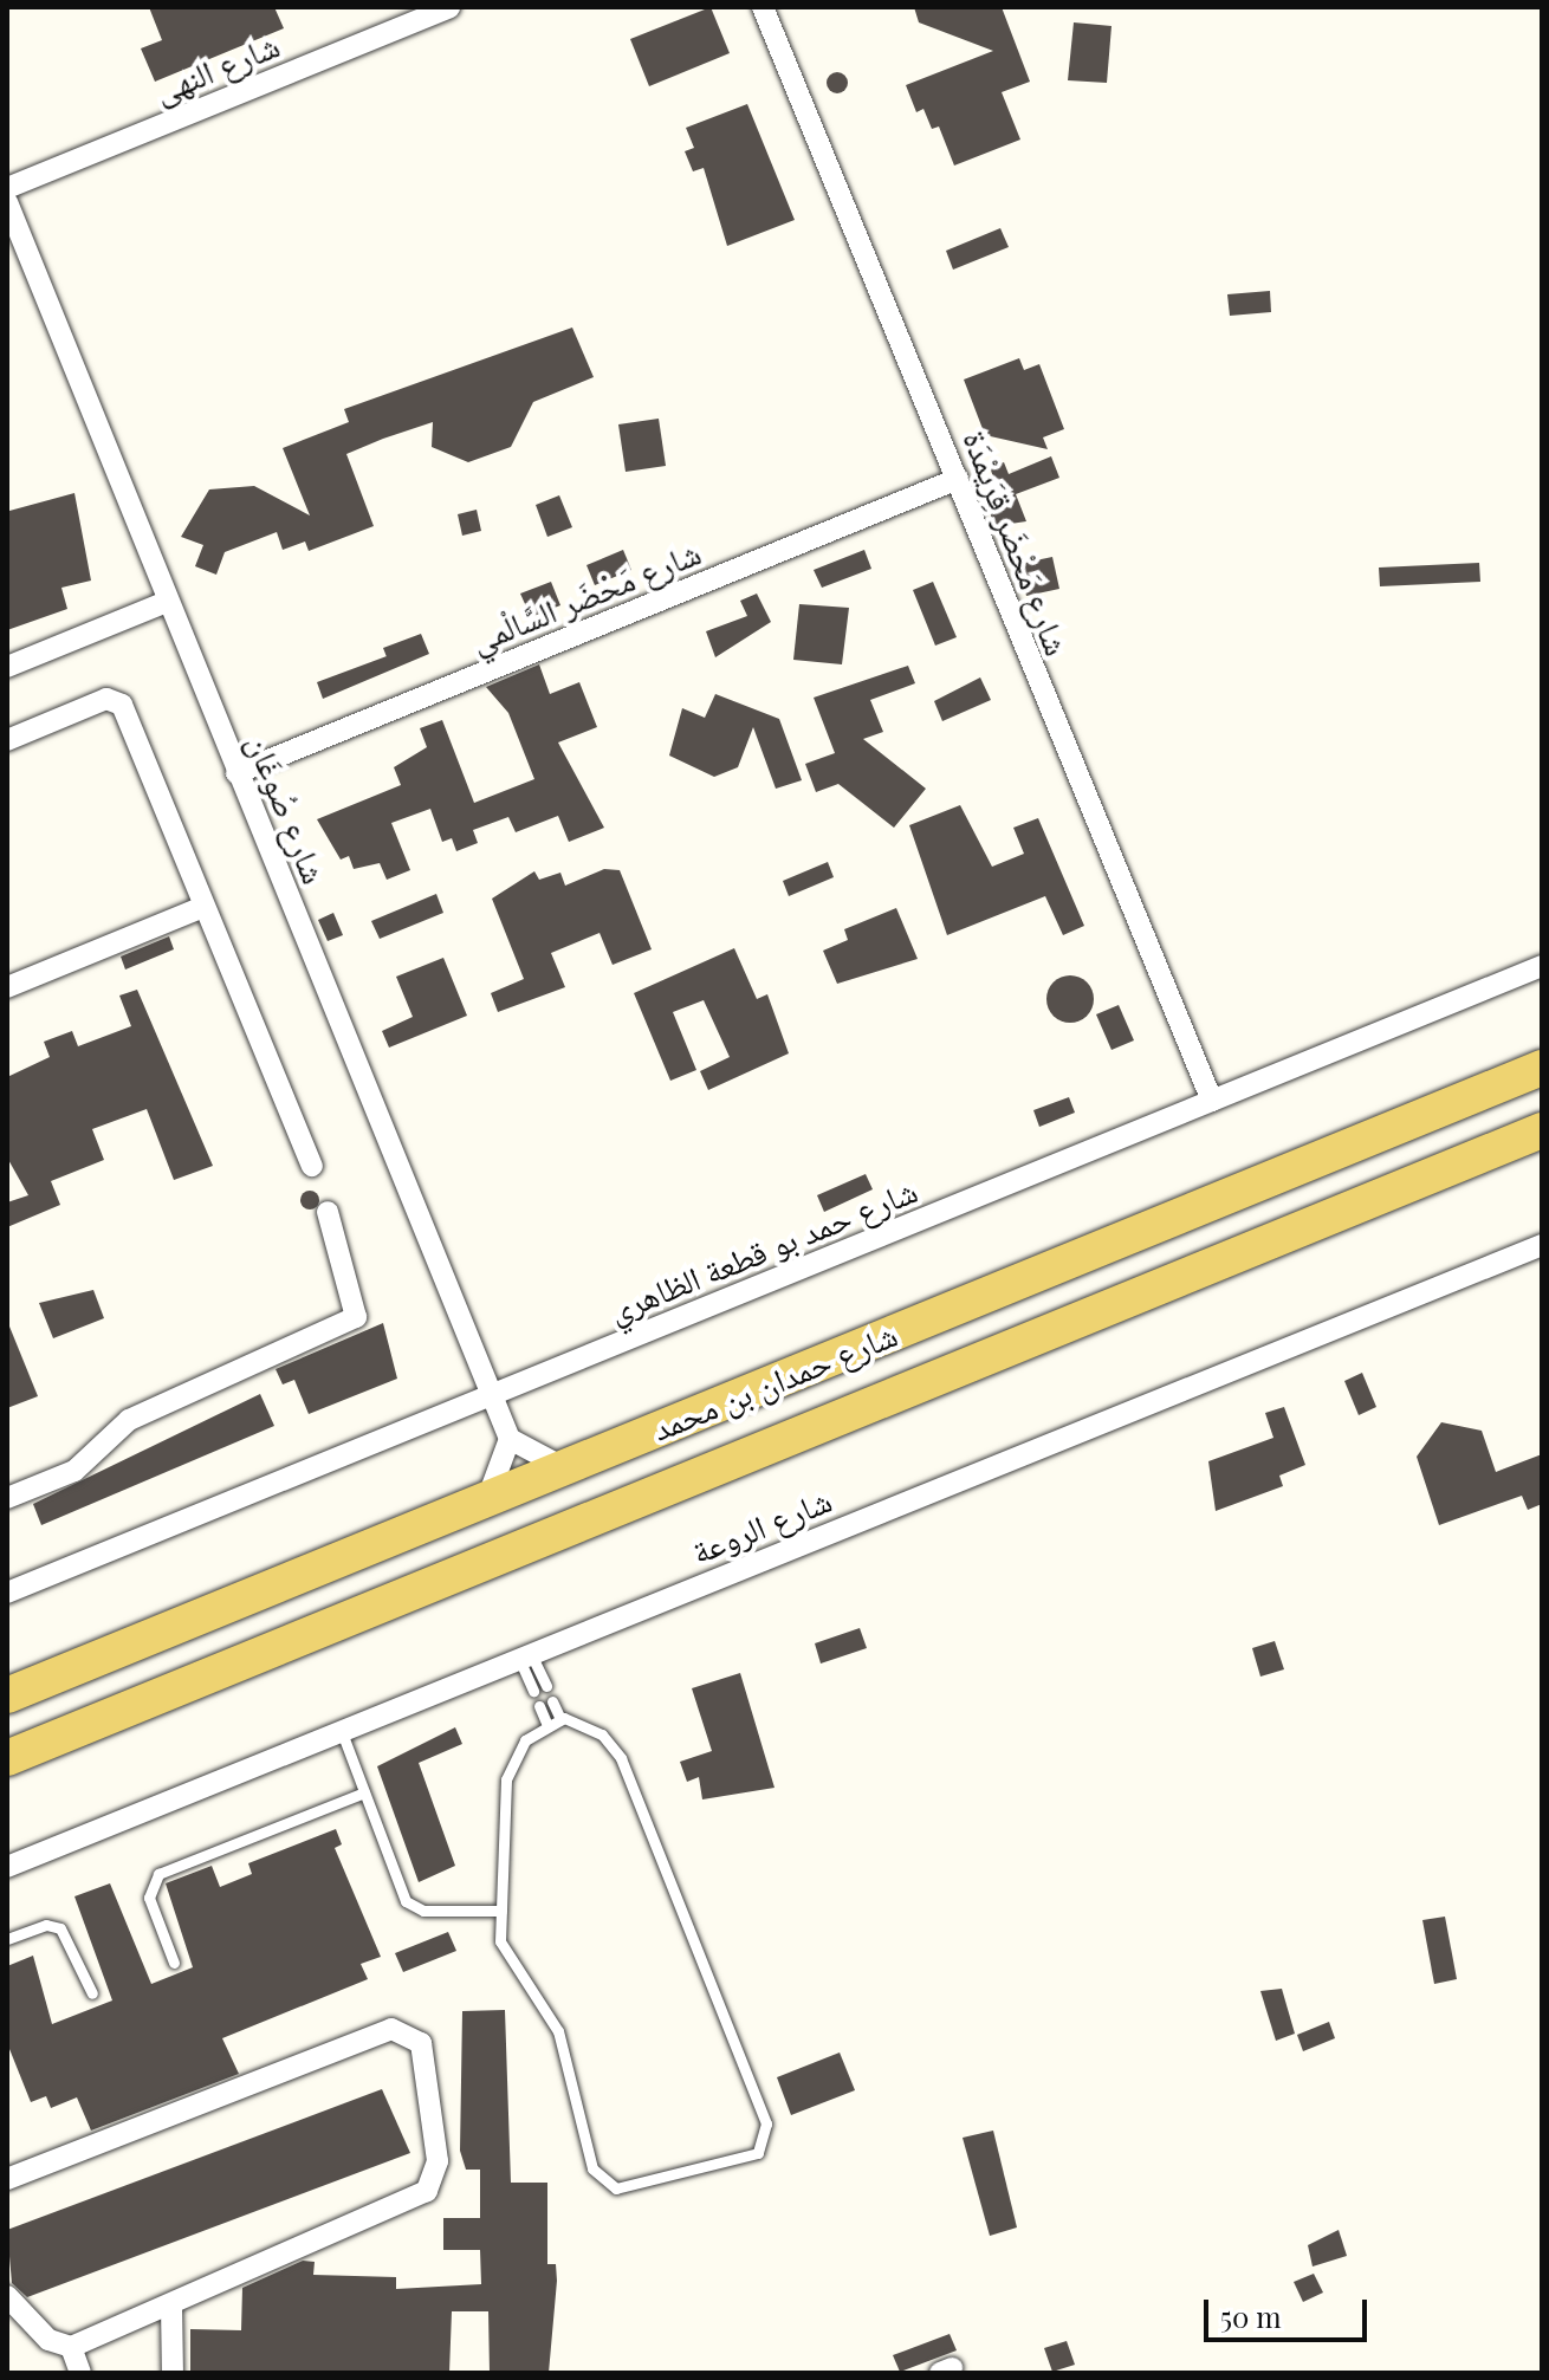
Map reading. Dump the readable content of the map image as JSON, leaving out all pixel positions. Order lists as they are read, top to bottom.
{
  "streets": {
    "main road": ["شارع حمدان بن محمد"],
    "street": [
      "شارع النهى",
      "شارع مَحْضَر قِرَيمْدَة",
      "شارع مَحْضَر السَّالْمي",
      "شارع صُوغَان",
      "شارع حمد بو قطعة الظاهري",
      "شارع الروعة"
    ]
  },
  "crossings": [
    ["شارع مَحْضَر قِرَيمْدَة", "شارع مَحْضَر السَّالْمي"],
    ["شارع مَحْضَر قِرَيمْدَة", "شارع حمد بو قطعة الظاهري"],
    ["شارع مَحْضَر السَّالْمي", "شارع صُوغَان"],
    ["شارع صُوغَان", "شارع حمد بو قطعة الظاهري"]
  ],
  "scale_bar": "50 m"
}
